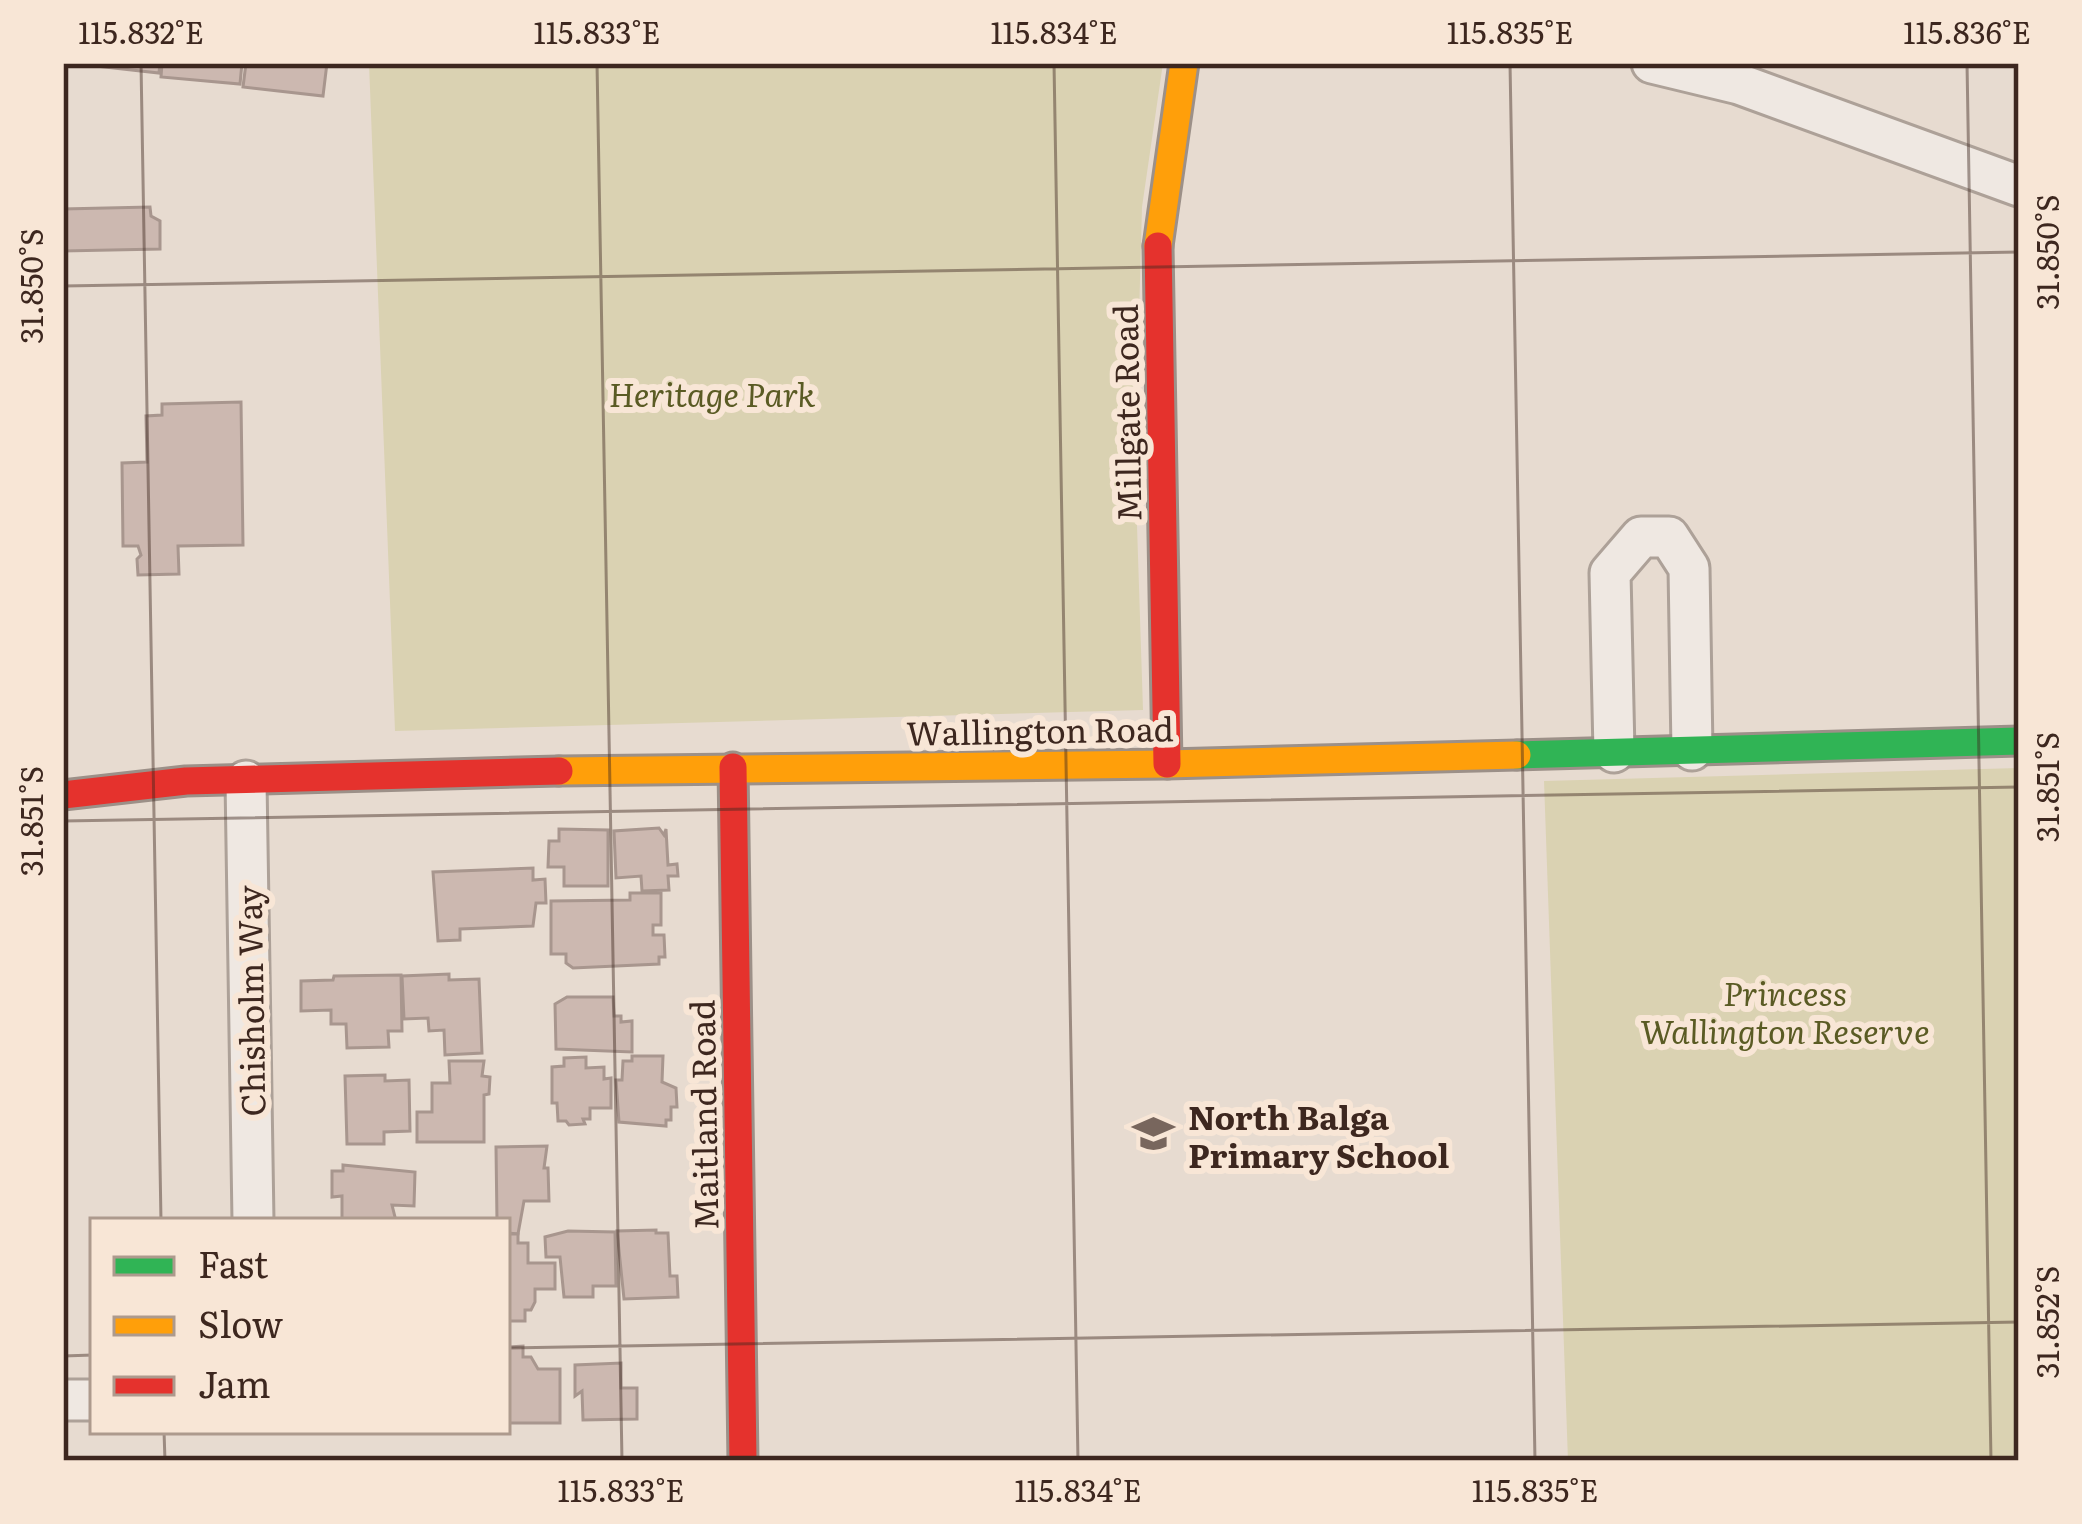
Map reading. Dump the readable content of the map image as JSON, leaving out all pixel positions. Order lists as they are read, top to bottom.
{
  "streets": {
    "street": [
      "Millgate Road",
      "Wallington Road",
      "Chisholm Way",
      "Maitland Road"
    ]
  },
  "crossings": [
    ["Millgate Road", "Wallington Road"],
    ["Wallington Road", "Chisholm Way"],
    ["Wallington Road", "Maitland Road"]
  ],
  "parks": ["Heritage Park", "Princess Wallington Reserve"],
  "places": {
    "school or university": ["North Balga Primary School"]
  },
  "legend": ["Fast", "Slow", "Jam"],
  "coordinates": [
    "115.832°E",
    "115.833°E",
    "115.834°E",
    "115.835°E",
    "115.836°E",
    "31.850°S",
    "31.851°S",
    "31.852°S"
  ]
}
